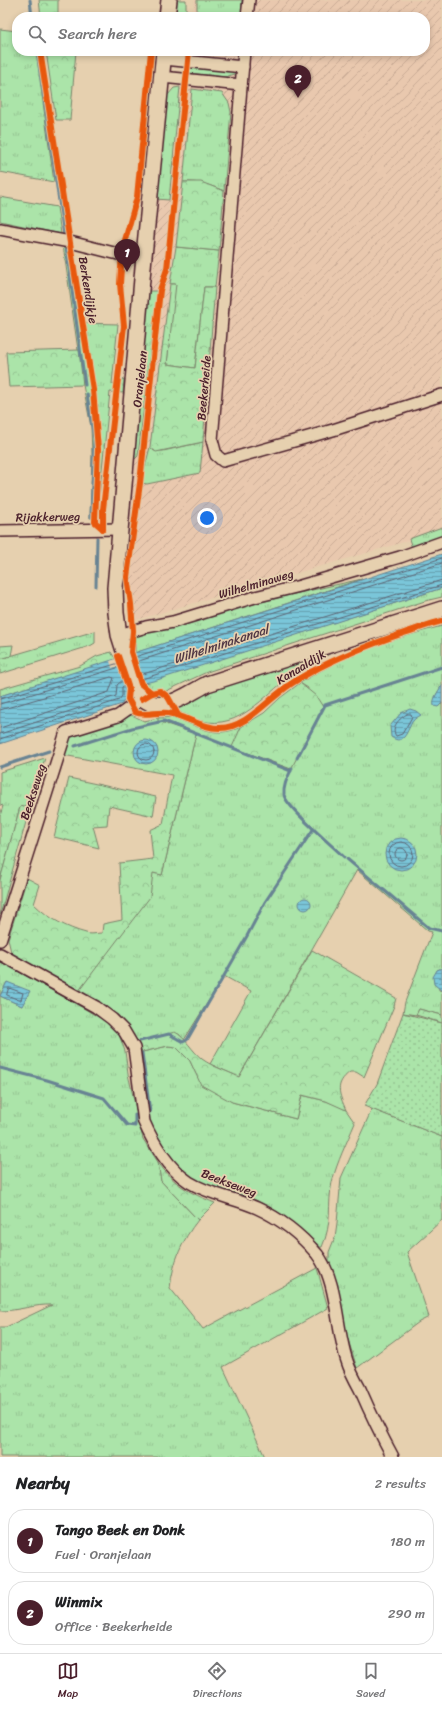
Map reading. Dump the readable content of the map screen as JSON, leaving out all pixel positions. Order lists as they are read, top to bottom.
{
  "streets": {
    "main road": ["Oranjelaan", "Kanaaldijk"],
    "street": [
      "Beekerheide",
      "Rijakkerweg",
      "Wilhelminaweg",
      "Beekseweg"
    ],
    "cycle path": ["Berkendijkje"]
  },
  "crossings": [
    ["Oranjelaan", "Rijakkerweg"],
    ["Oranjelaan", "Wilhelminaweg"],
    ["Oranjelaan", "Kanaaldijk"],
    ["Oranjelaan", "Beekseweg"],
    ["Kanaaldijk", "Beekseweg"]
  ],
  "water": ["Wilhelminakanaal"],
  "page": {
    "search": "Search here",
    "pins": ["2", "1"],
    "heading": ["Nearby", "2 results"],
    "list": [
      {
        "mark": "1",
        "name": "Tango Beek en Donk",
        "note": "Fuel · Oranjelaan",
        "value": "180 m"
      },
      {
        "mark": "2",
        "name": "Winmix",
        "note": "Office · Beekerheide",
        "value": "290 m"
      }
    ],
    "nav": ["Map", "Directions", "Saved"]
  }
}
